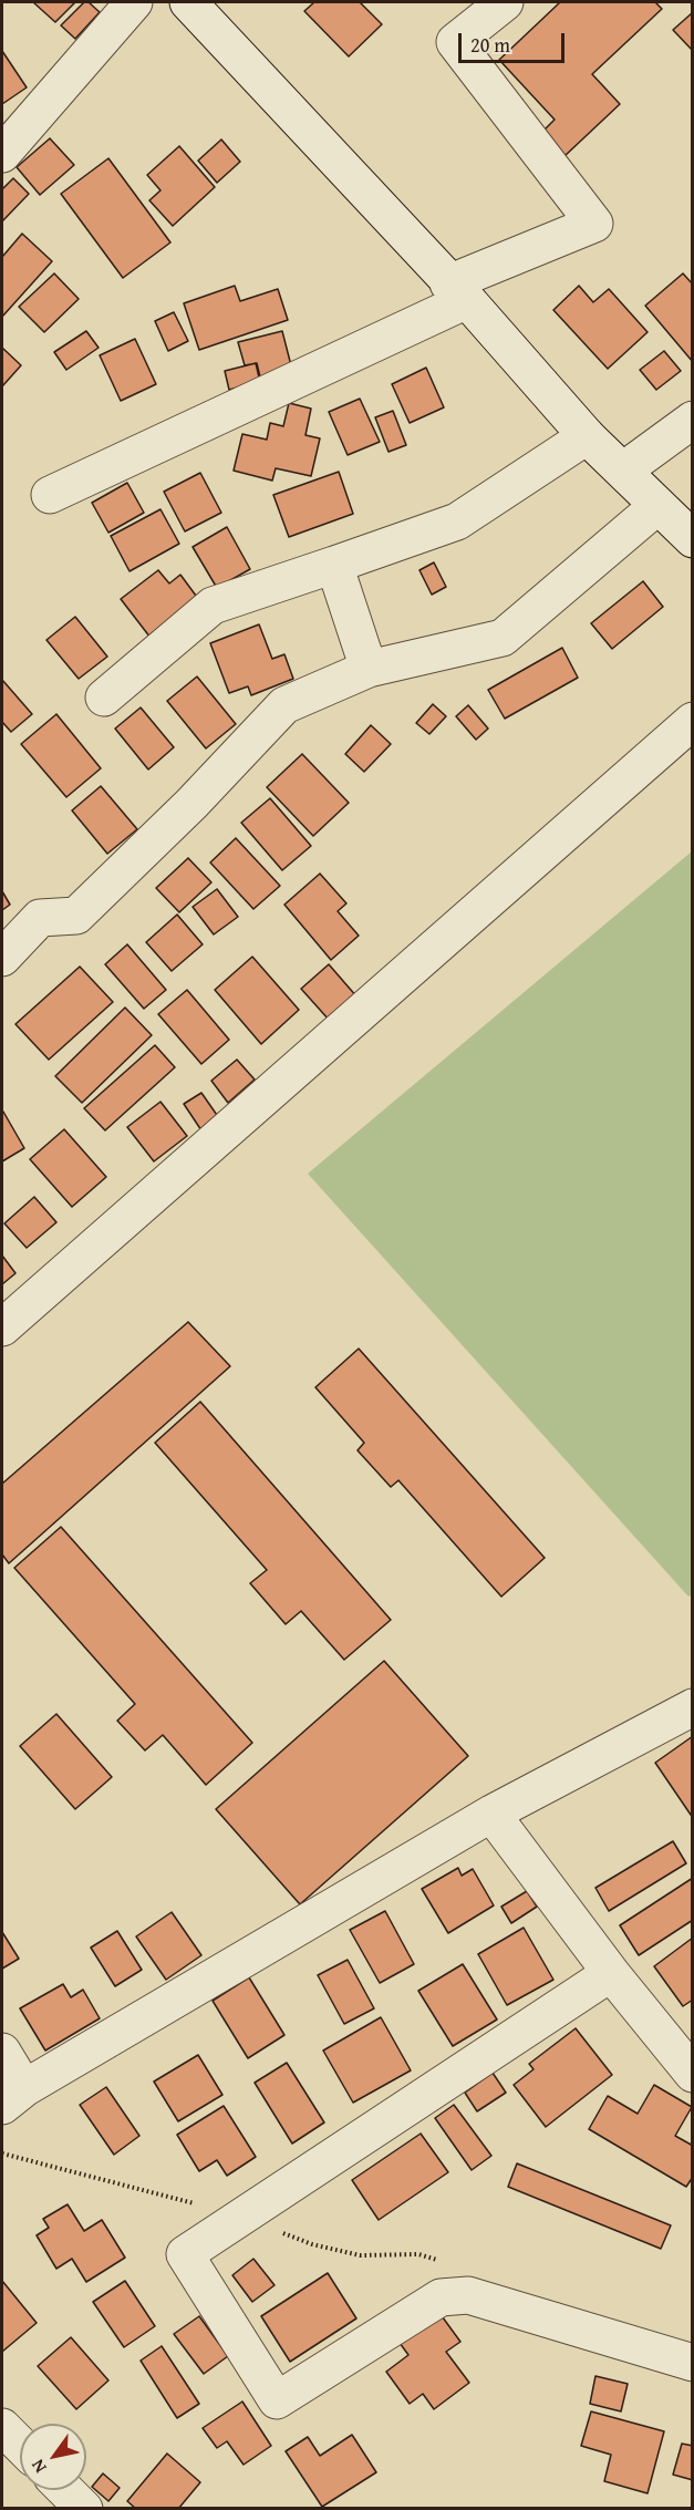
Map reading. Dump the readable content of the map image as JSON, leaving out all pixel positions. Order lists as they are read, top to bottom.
{
  "scale_bar": "20 m",
  "north": "bottom left"
}
